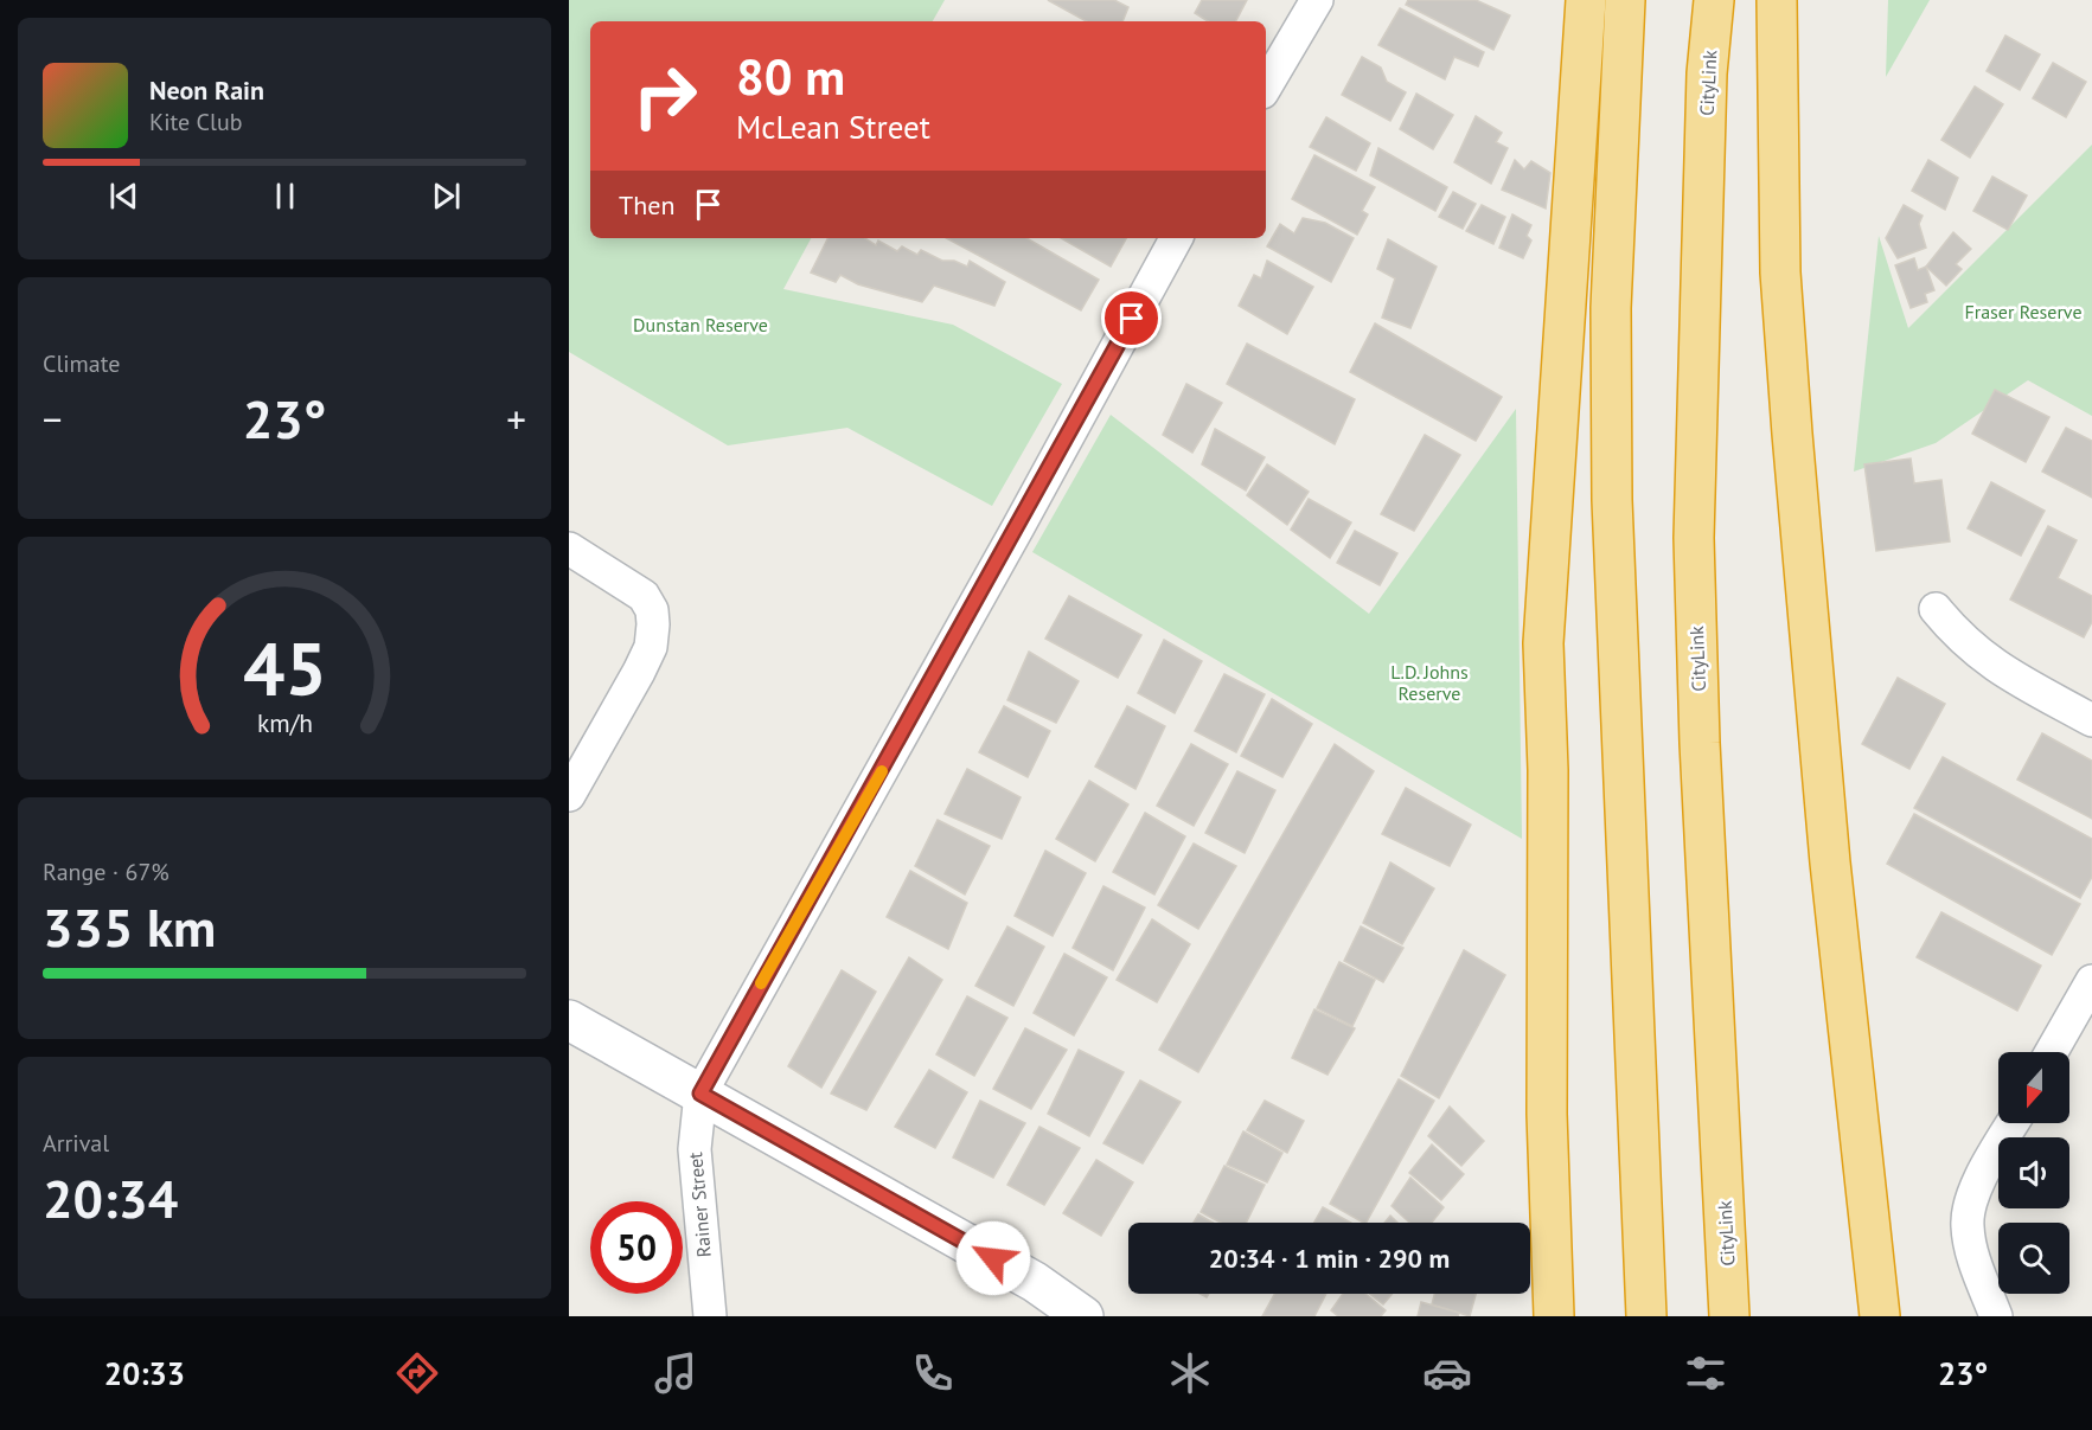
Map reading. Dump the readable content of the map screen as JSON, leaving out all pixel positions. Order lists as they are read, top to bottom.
{
  "streets": {
    "highway": ["CityLink"],
    "street": ["Rainer Street"]
  },
  "parks": ["Fraser Reserve", "Dunstan Reserve", "L.D. Johns Reserve"],
  "north": "bottom",
  "page": {
    "turn": ["80 m", "McLean Street"],
    "song": ["Neon Rain", "Kite Club"],
    "then": "Then",
    "tile": [
      "Climate",
      ["Range · 67%", "335 km"],
      ["Arrival", "20:34"]
    ],
    "heat": ["−", "23°", "+"],
    "limit": "50",
    "trip": "20:34 · 1 min · 290 m",
    "tabs": ["20:33", "23°"],
    "gauge": ["45", "km/h"]
  }
}
